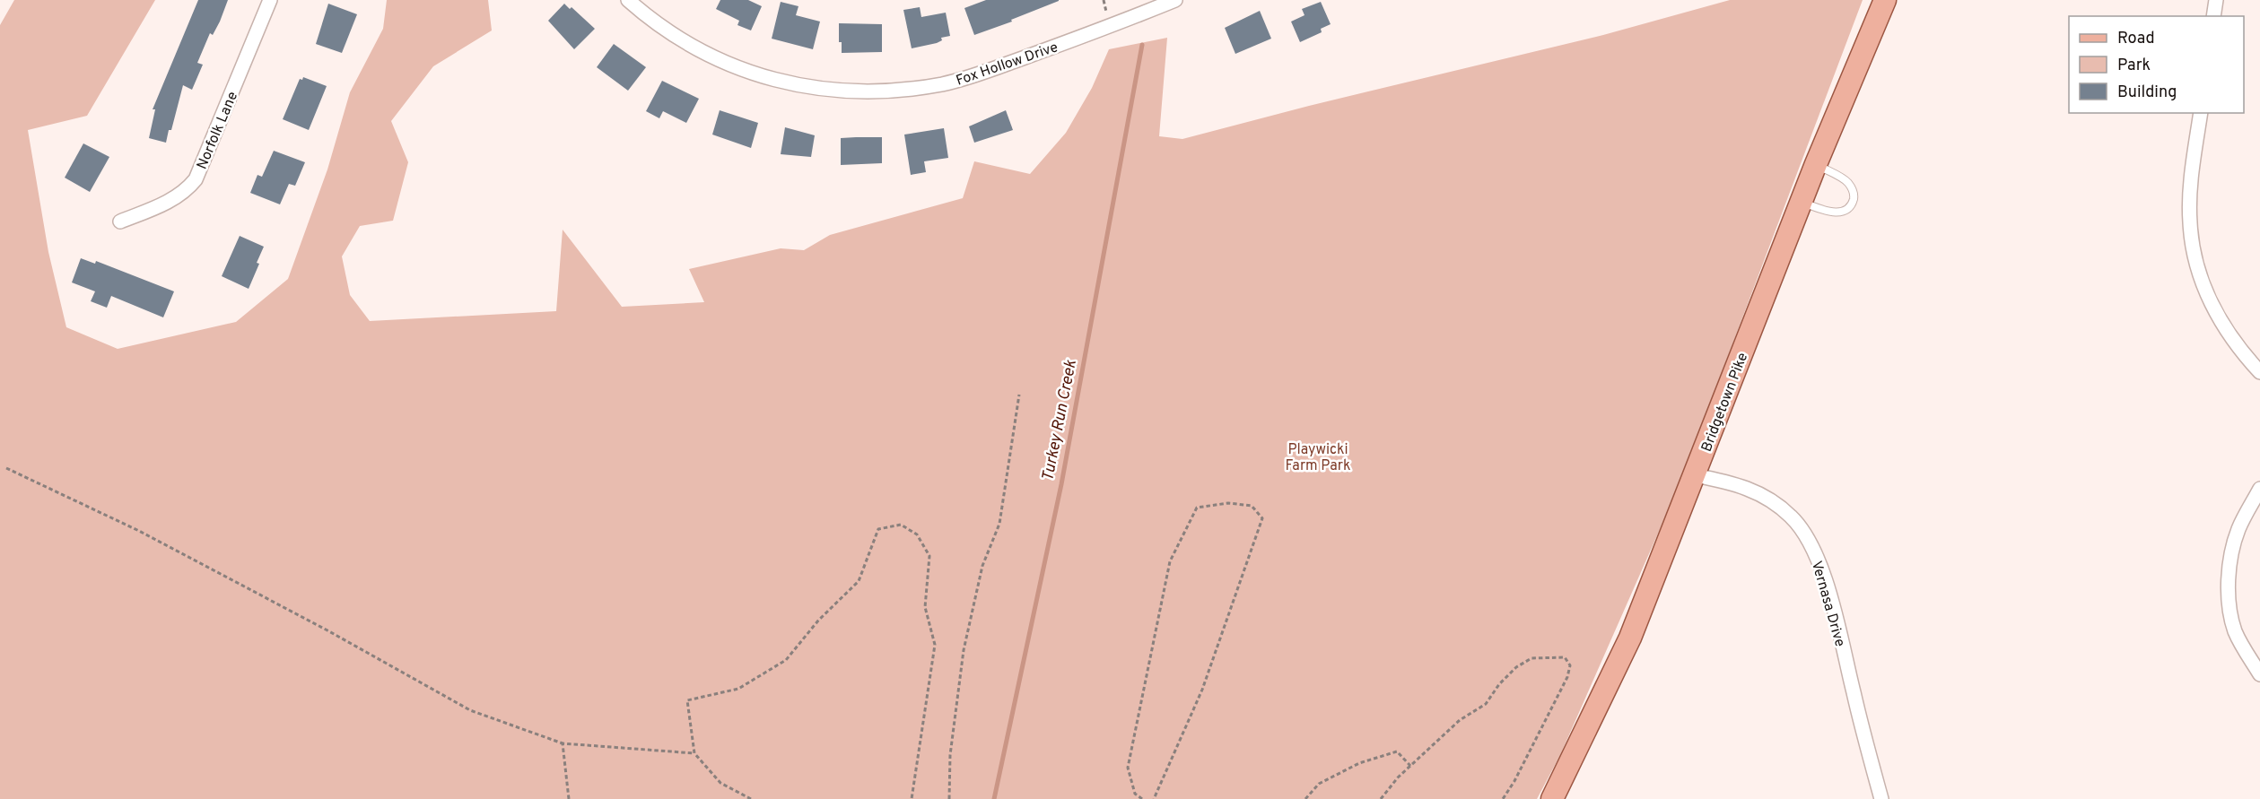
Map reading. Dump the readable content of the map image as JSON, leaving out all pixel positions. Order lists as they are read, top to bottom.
{
  "streets": {
    "main road": ["Bridgetown Pike"],
    "street": ["Fox Hollow Drive", "Norfolk Lane", "Vernasa Drive"]
  },
  "crossings": [
    ["Bridgetown Pike", "Vernasa Drive"]
  ],
  "water": ["Turkey Run Creek"],
  "parks": ["Playwicki Farm Park"],
  "legend": ["Road", "Park", "Building"]
}
